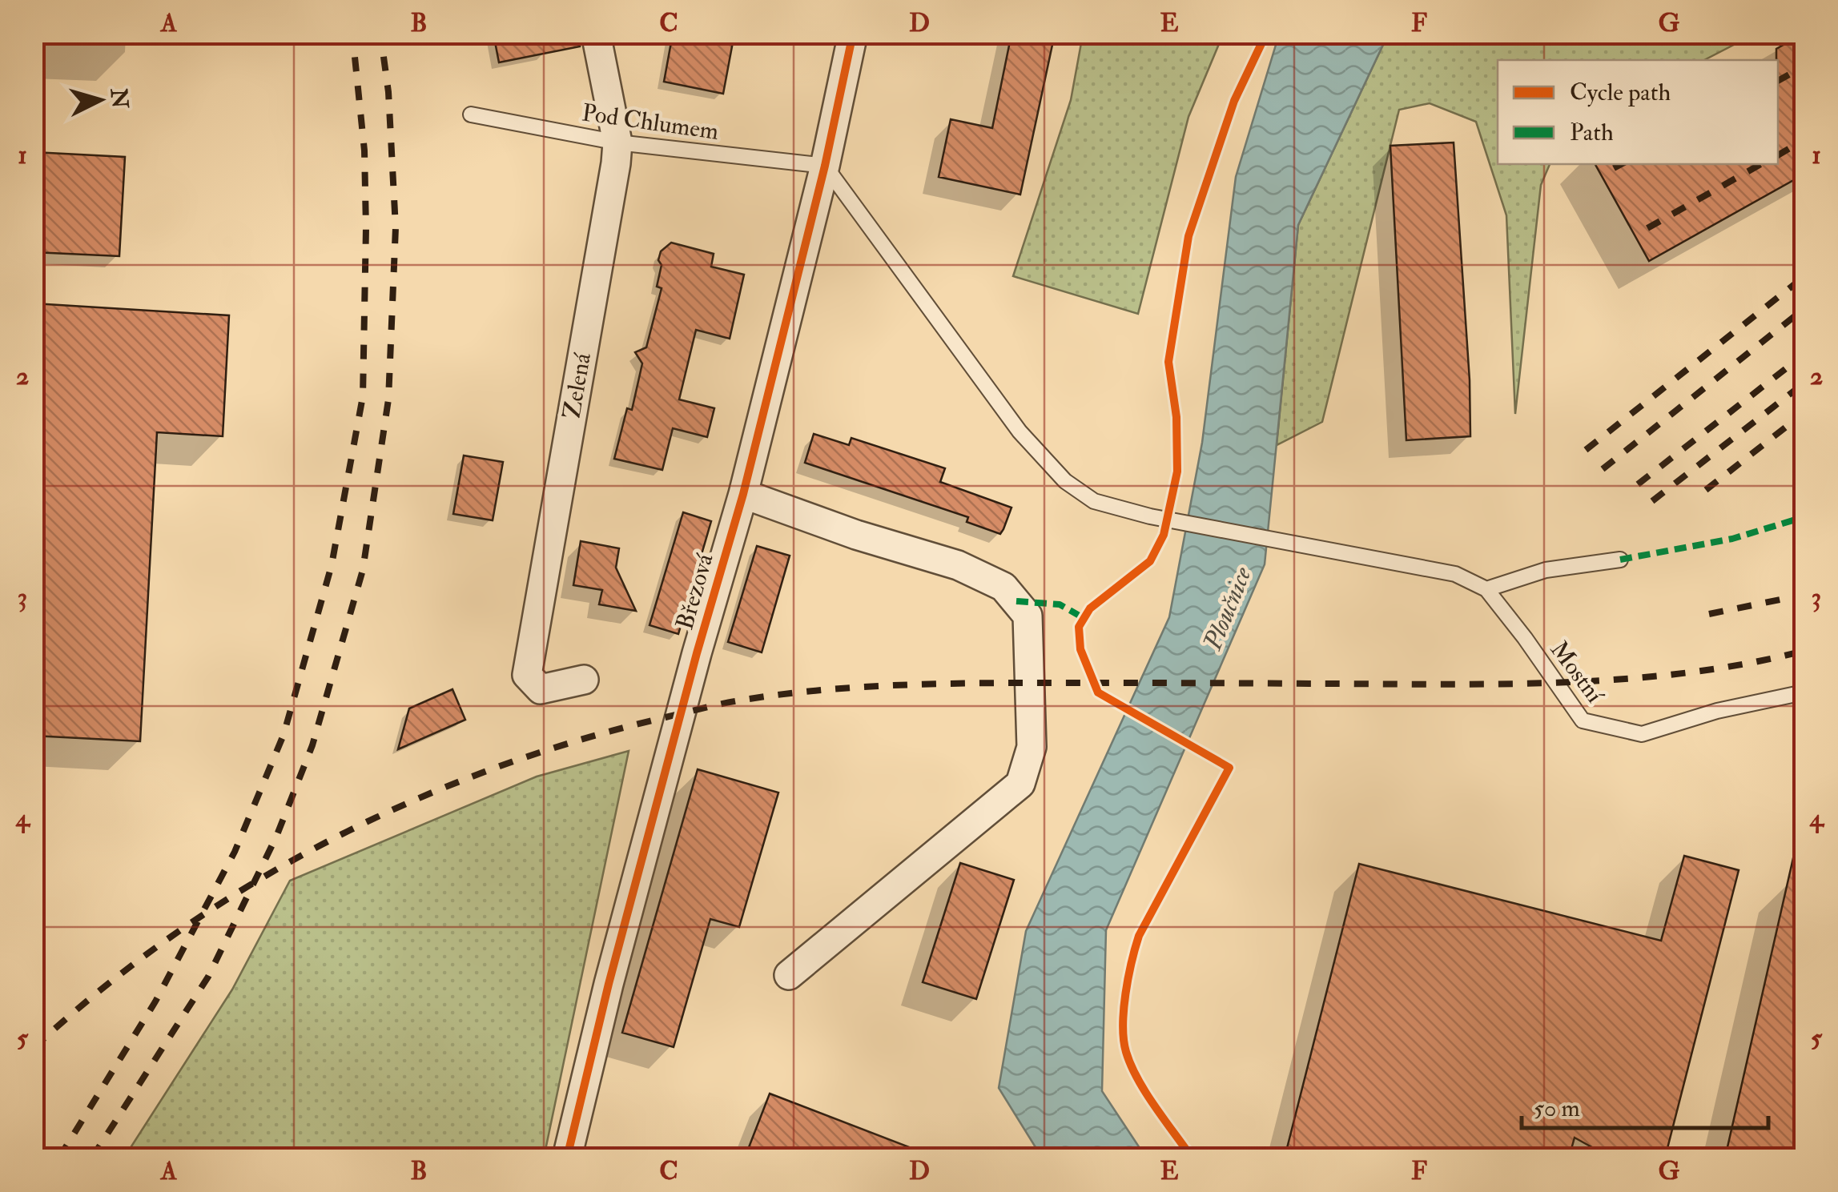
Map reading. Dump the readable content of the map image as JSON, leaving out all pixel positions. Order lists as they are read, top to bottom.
{
  "streets": {
    "street": ["Zelená", "Březová"],
    "lane": ["Pod Chlumem", "Mostní"]
  },
  "crossings": [
    ["Pod Chlumem", "Zelená"],
    ["Pod Chlumem", "Březová"],
    ["Pod Chlumem", "Mostní"],
    ["Březová", "Mostní"]
  ],
  "water": ["Ploučnice"],
  "legend": ["Cycle path", "Path"],
  "scale_bar": "50 m",
  "north": "right",
  "grid": {
    "columns": [
      "A",
      "B",
      "C",
      "D",
      "E",
      "F",
      "G"
    ],
    "rows": [
      "1",
      "2",
      "3",
      "4",
      "5"
    ]
  }
}
